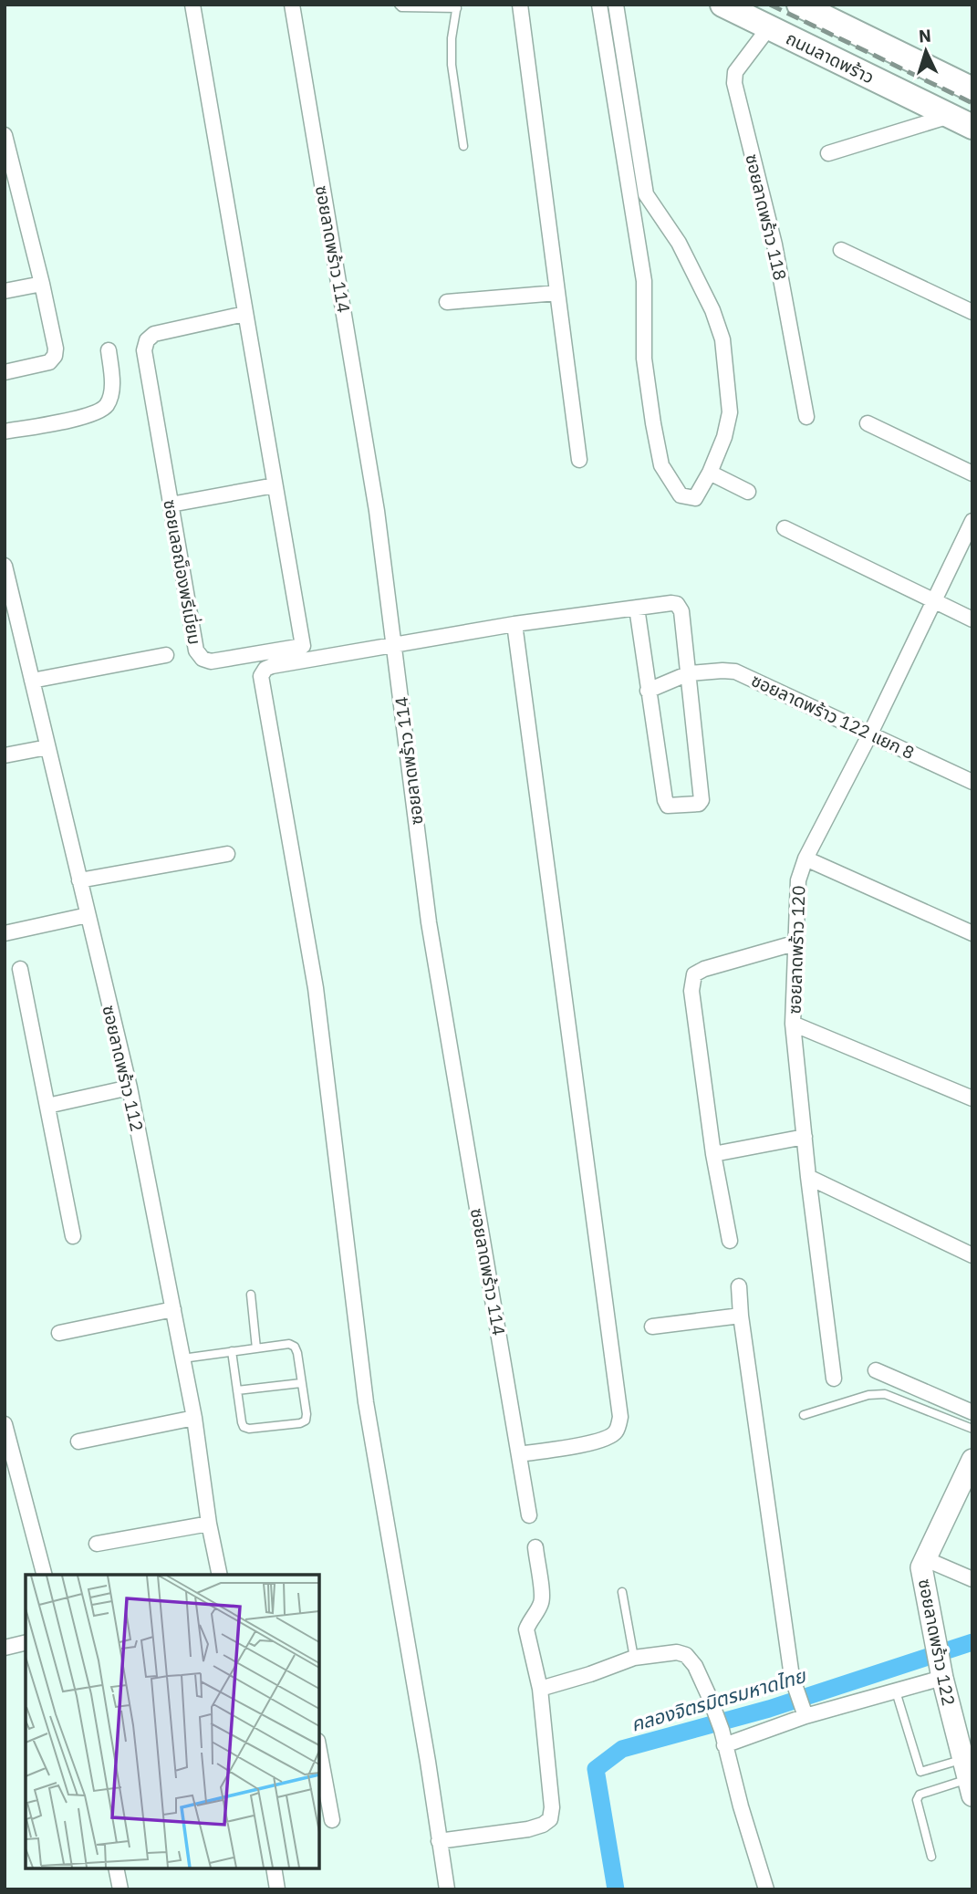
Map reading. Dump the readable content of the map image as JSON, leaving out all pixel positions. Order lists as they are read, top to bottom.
{
  "streets": {
    "main road": ["ถนนลาดพร้าว"],
    "street": [
      "ซอยลาดพร้าว 118",
      "ซอยลาดพร้าว 114",
      "ซอยเลอฌ็องพรีเมี่ยม",
      "ซอยลาดพร้าว 122 แยก 8",
      "ซอยลาดพร้าว 120",
      "ซอยลาดพร้าว 112",
      "ซอยลาดพร้าว 122"
    ]
  },
  "crossings": [
    ["ถนนลาดพร้าว", "ซอยลาดพร้าว 118"],
    ["ซอยลาดพร้าว 122 แยก 8", "ซอยลาดพร้าว 120"]
  ],
  "water": ["คลองจิตรมิตรมหาดไทย"],
  "north": "top"
}
